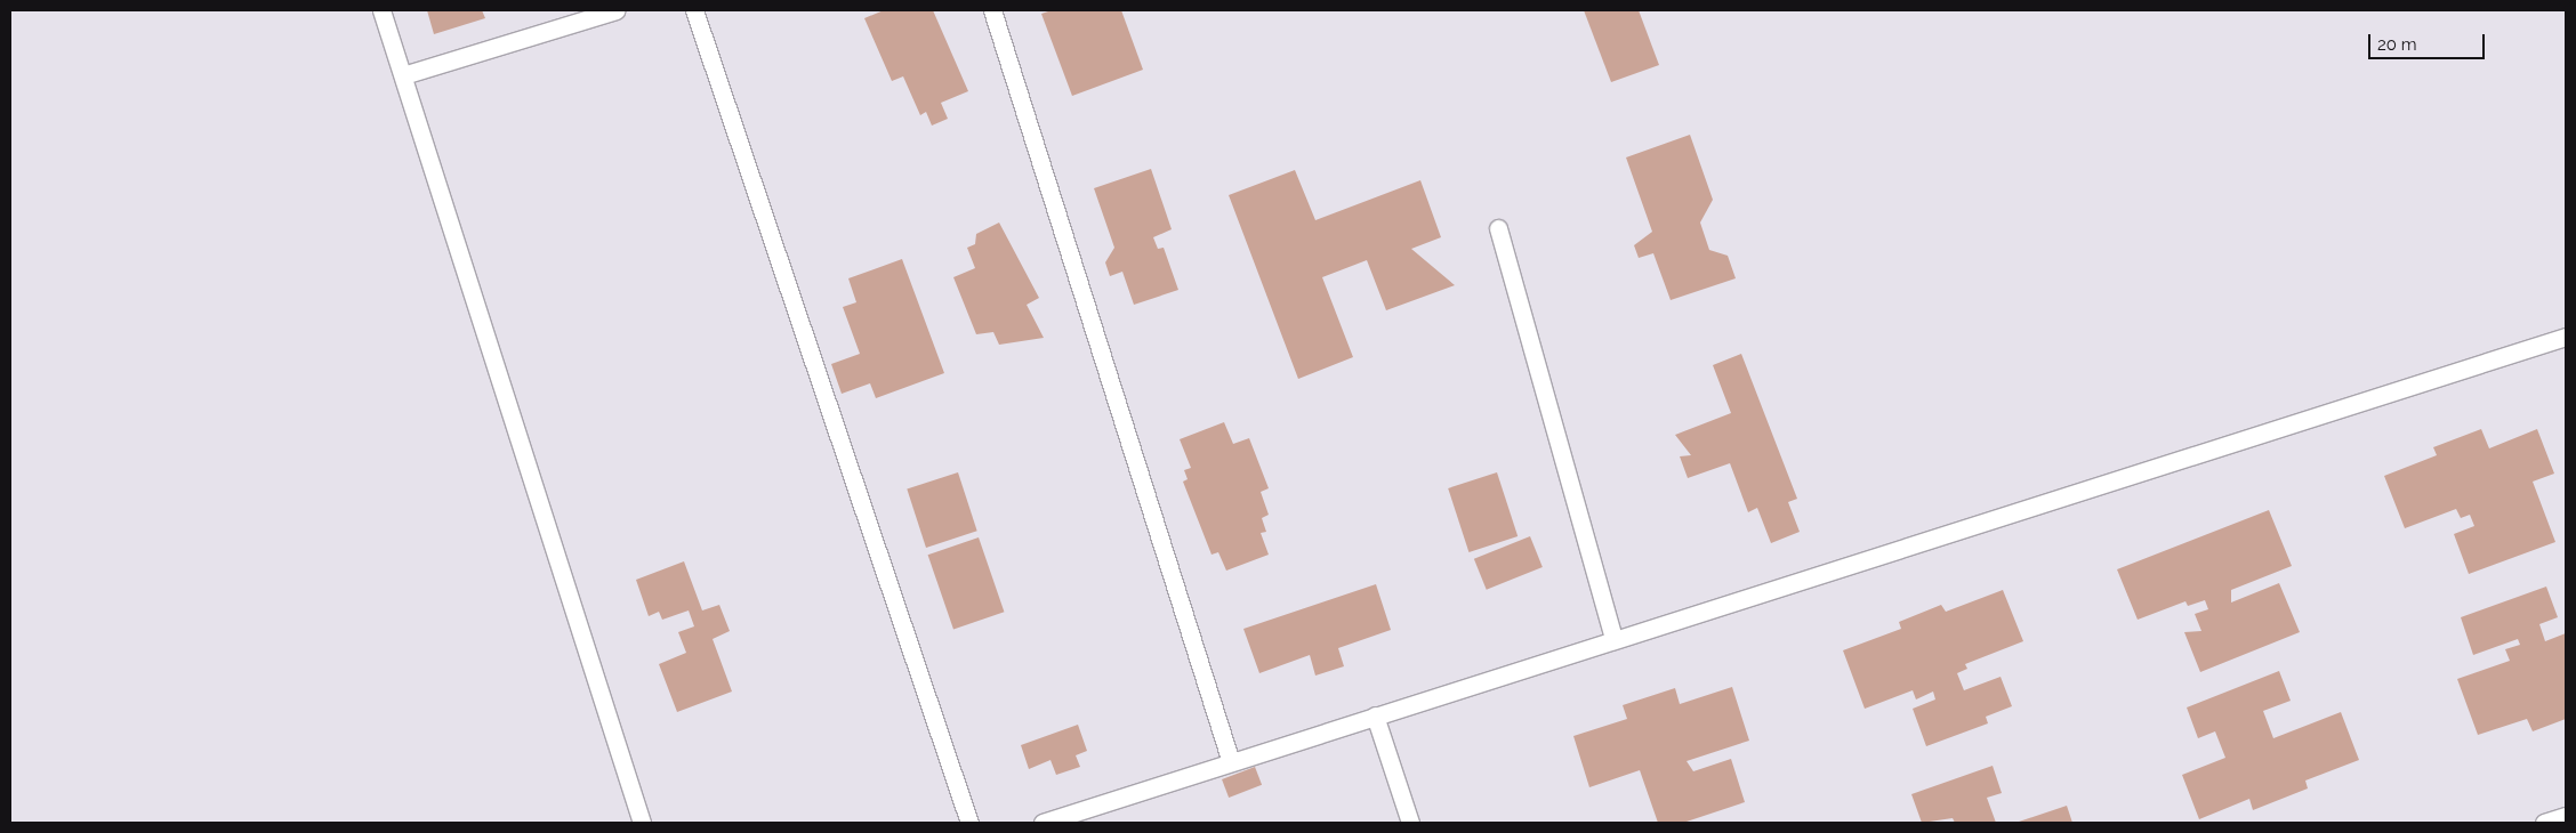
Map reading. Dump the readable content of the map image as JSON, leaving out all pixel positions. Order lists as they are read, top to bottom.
{
  "scale_bar": "20 m"
}
